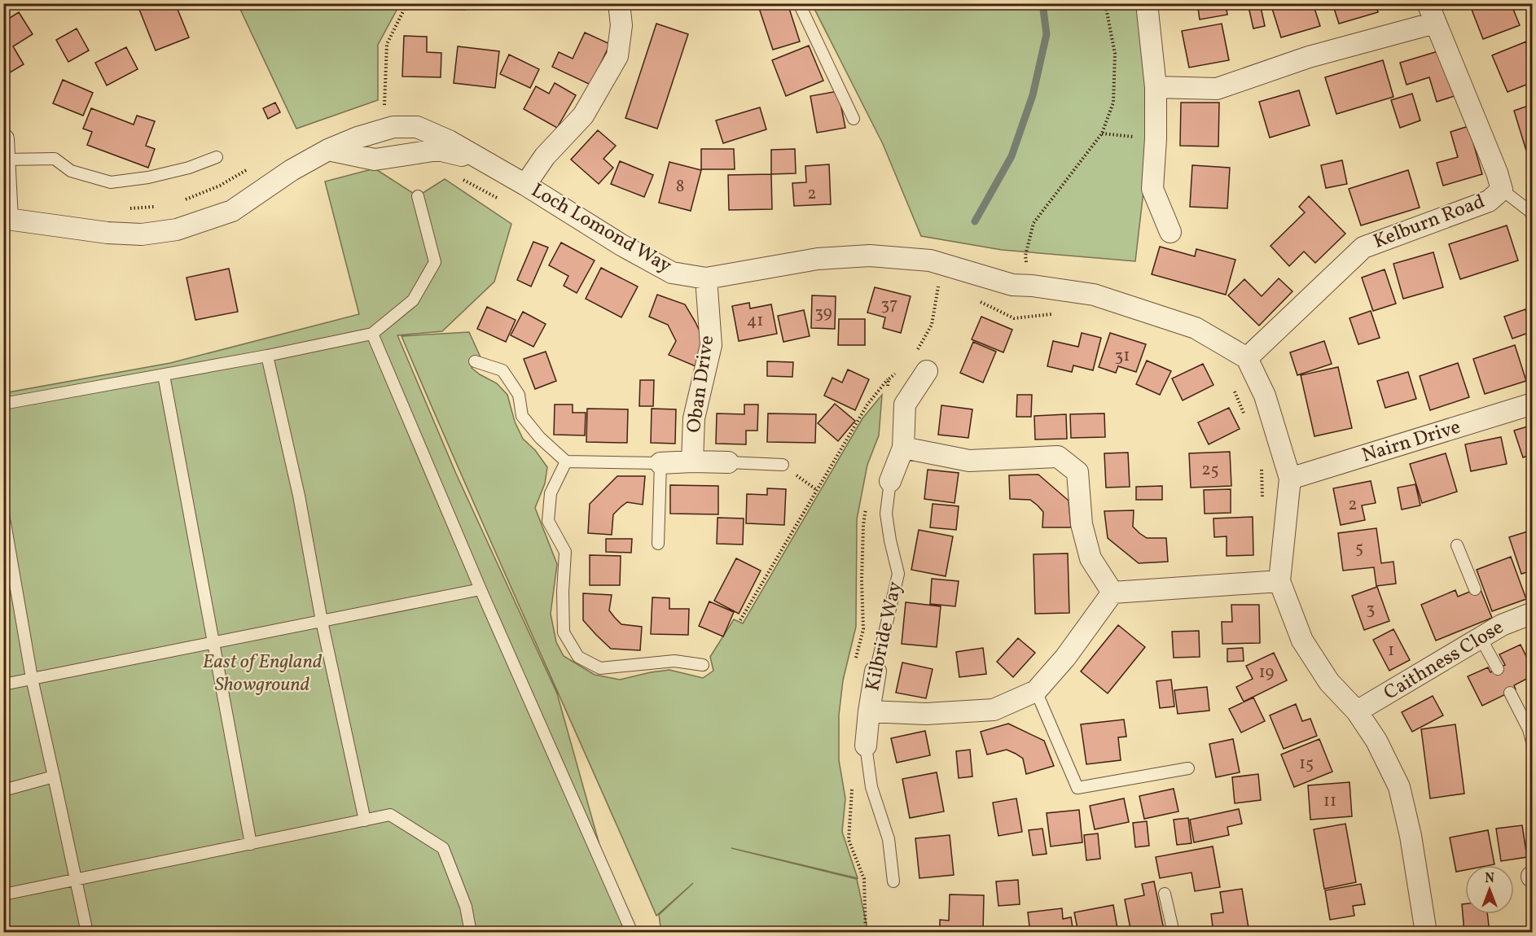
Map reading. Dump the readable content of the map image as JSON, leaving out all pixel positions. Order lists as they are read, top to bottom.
{
  "streets": {
    "street": [
      "Kelburn Road",
      "Loch Lomond Way",
      "Oban Drive",
      "Nairn Drive",
      "Kilbride Way",
      "Caithness Close"
    ]
  },
  "crossings": [
    ["Kelburn Road", "Loch Lomond Way"],
    ["Loch Lomond Way", "Oban Drive"]
  ],
  "parks": ["East of England Showground"],
  "house_numbers": [
    "8",
    "2",
    "37",
    "39",
    "41",
    "31",
    "25",
    "2",
    "5",
    "3",
    "1",
    "19",
    "15",
    "11"
  ],
  "north": "top"
}
